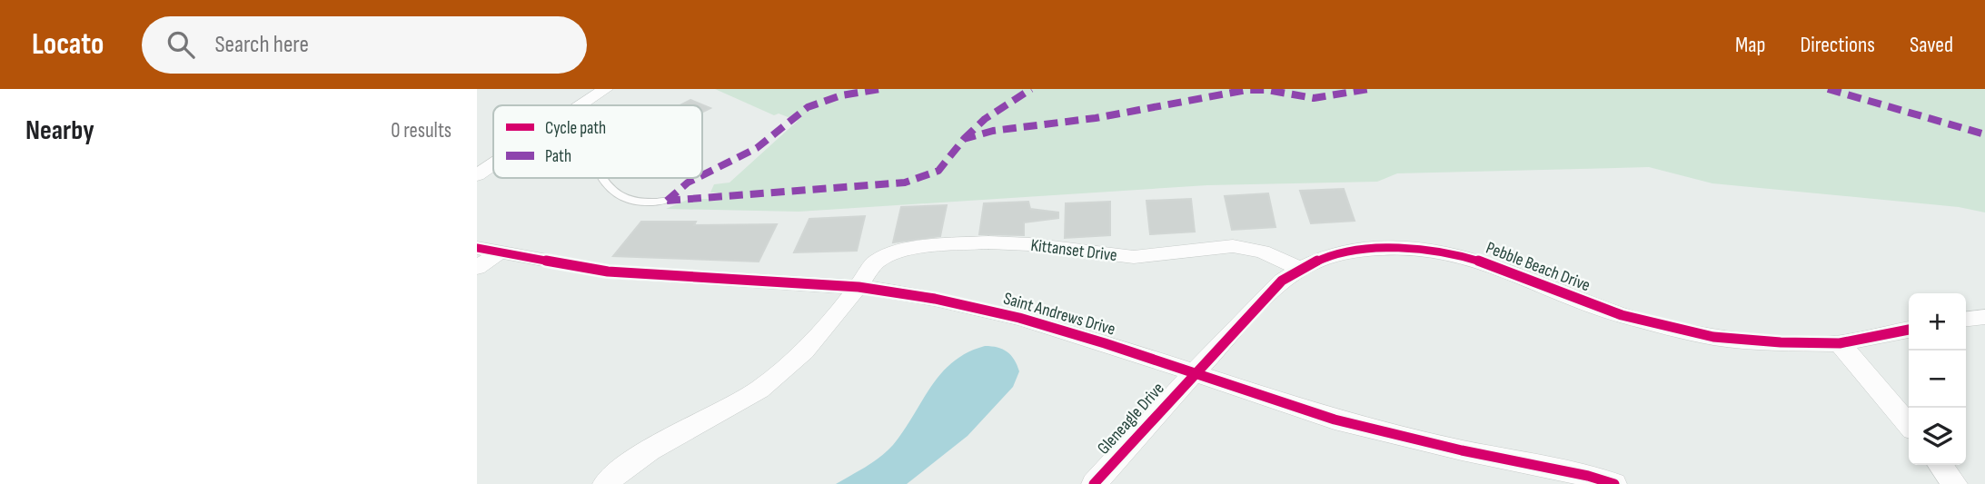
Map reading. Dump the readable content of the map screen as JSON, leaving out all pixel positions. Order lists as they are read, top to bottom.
{
  "streets": {
    "street": [
      "Kittanset Drive",
      "Pebble Beach Drive",
      "Saint Andrews Drive",
      "Gleneagle Drive"
    ]
  },
  "crossings": [
    ["Kittanset Drive", "Pebble Beach Drive"],
    ["Kittanset Drive", "Saint Andrews Drive"],
    ["Pebble Beach Drive", "Saint Andrews Drive"],
    ["Pebble Beach Drive", "Gleneagle Drive"],
    ["Saint Andrews Drive", "Gleneagle Drive"]
  ],
  "legend": ["Cycle path", "Path"],
  "page": {
    "header": "Locato",
    "search": "Search here",
    "nav": ["Map", "Directions", "Saved"],
    "heading": ["Nearby", "0 results"],
    "map_buttons": ["+", "−"]
  }
}
